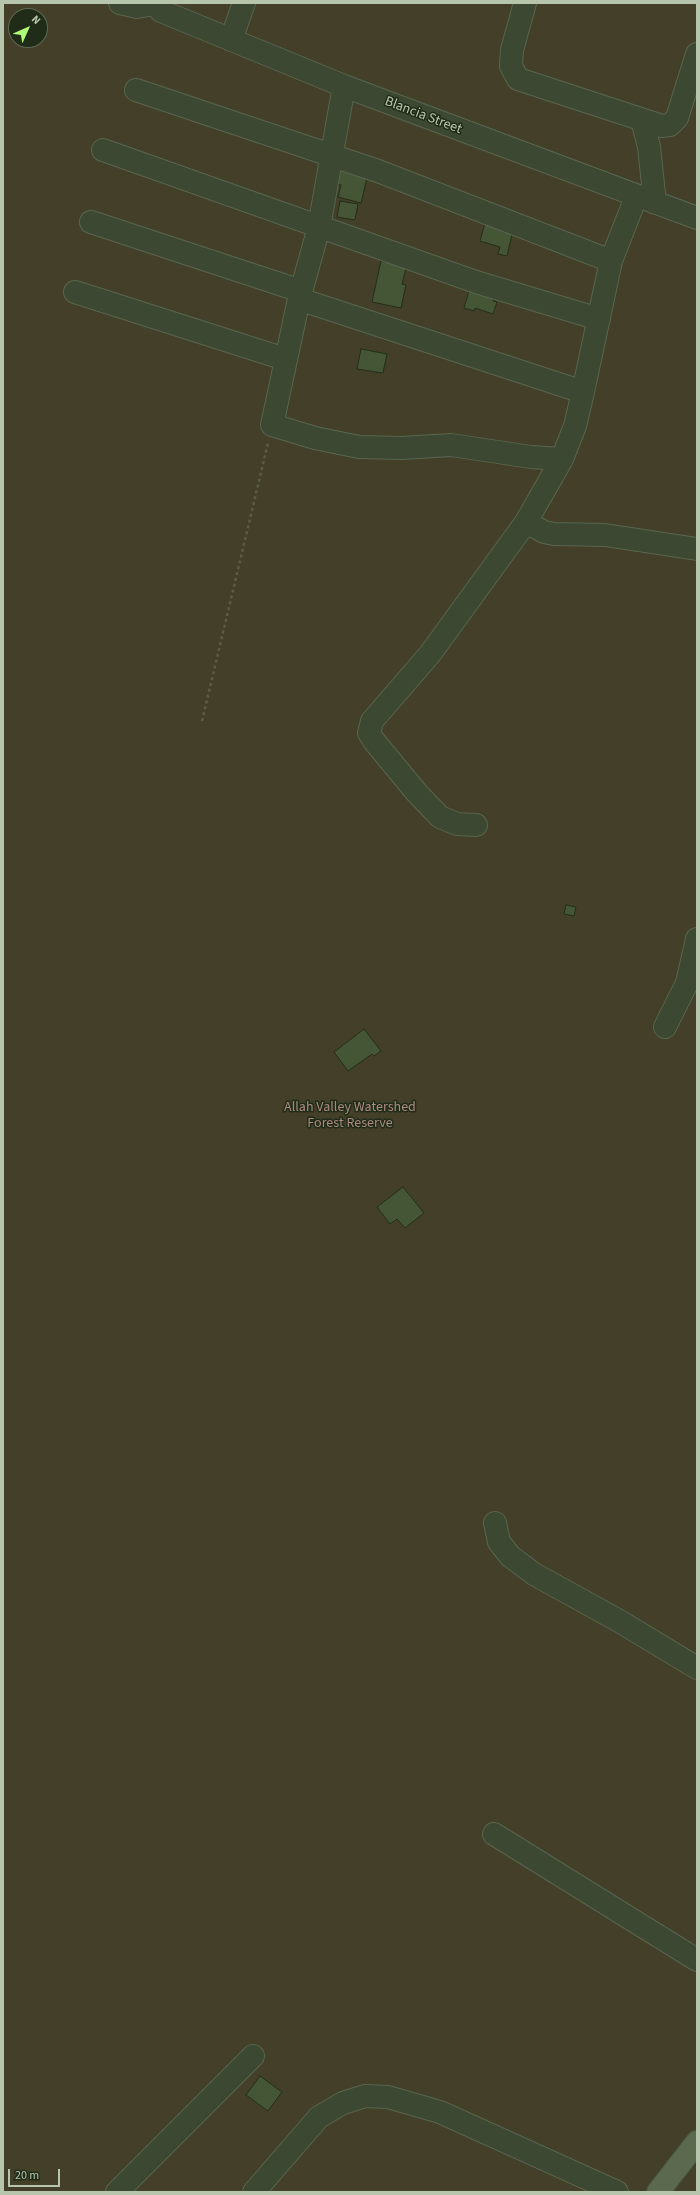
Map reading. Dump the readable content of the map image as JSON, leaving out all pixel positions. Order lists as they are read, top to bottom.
{
  "streets": {
    "street": ["Blancia Street"]
  },
  "parks": ["Allah Valley Watershed Forest Reserve"],
  "scale_bar": "20 m",
  "north": "top right"
}
